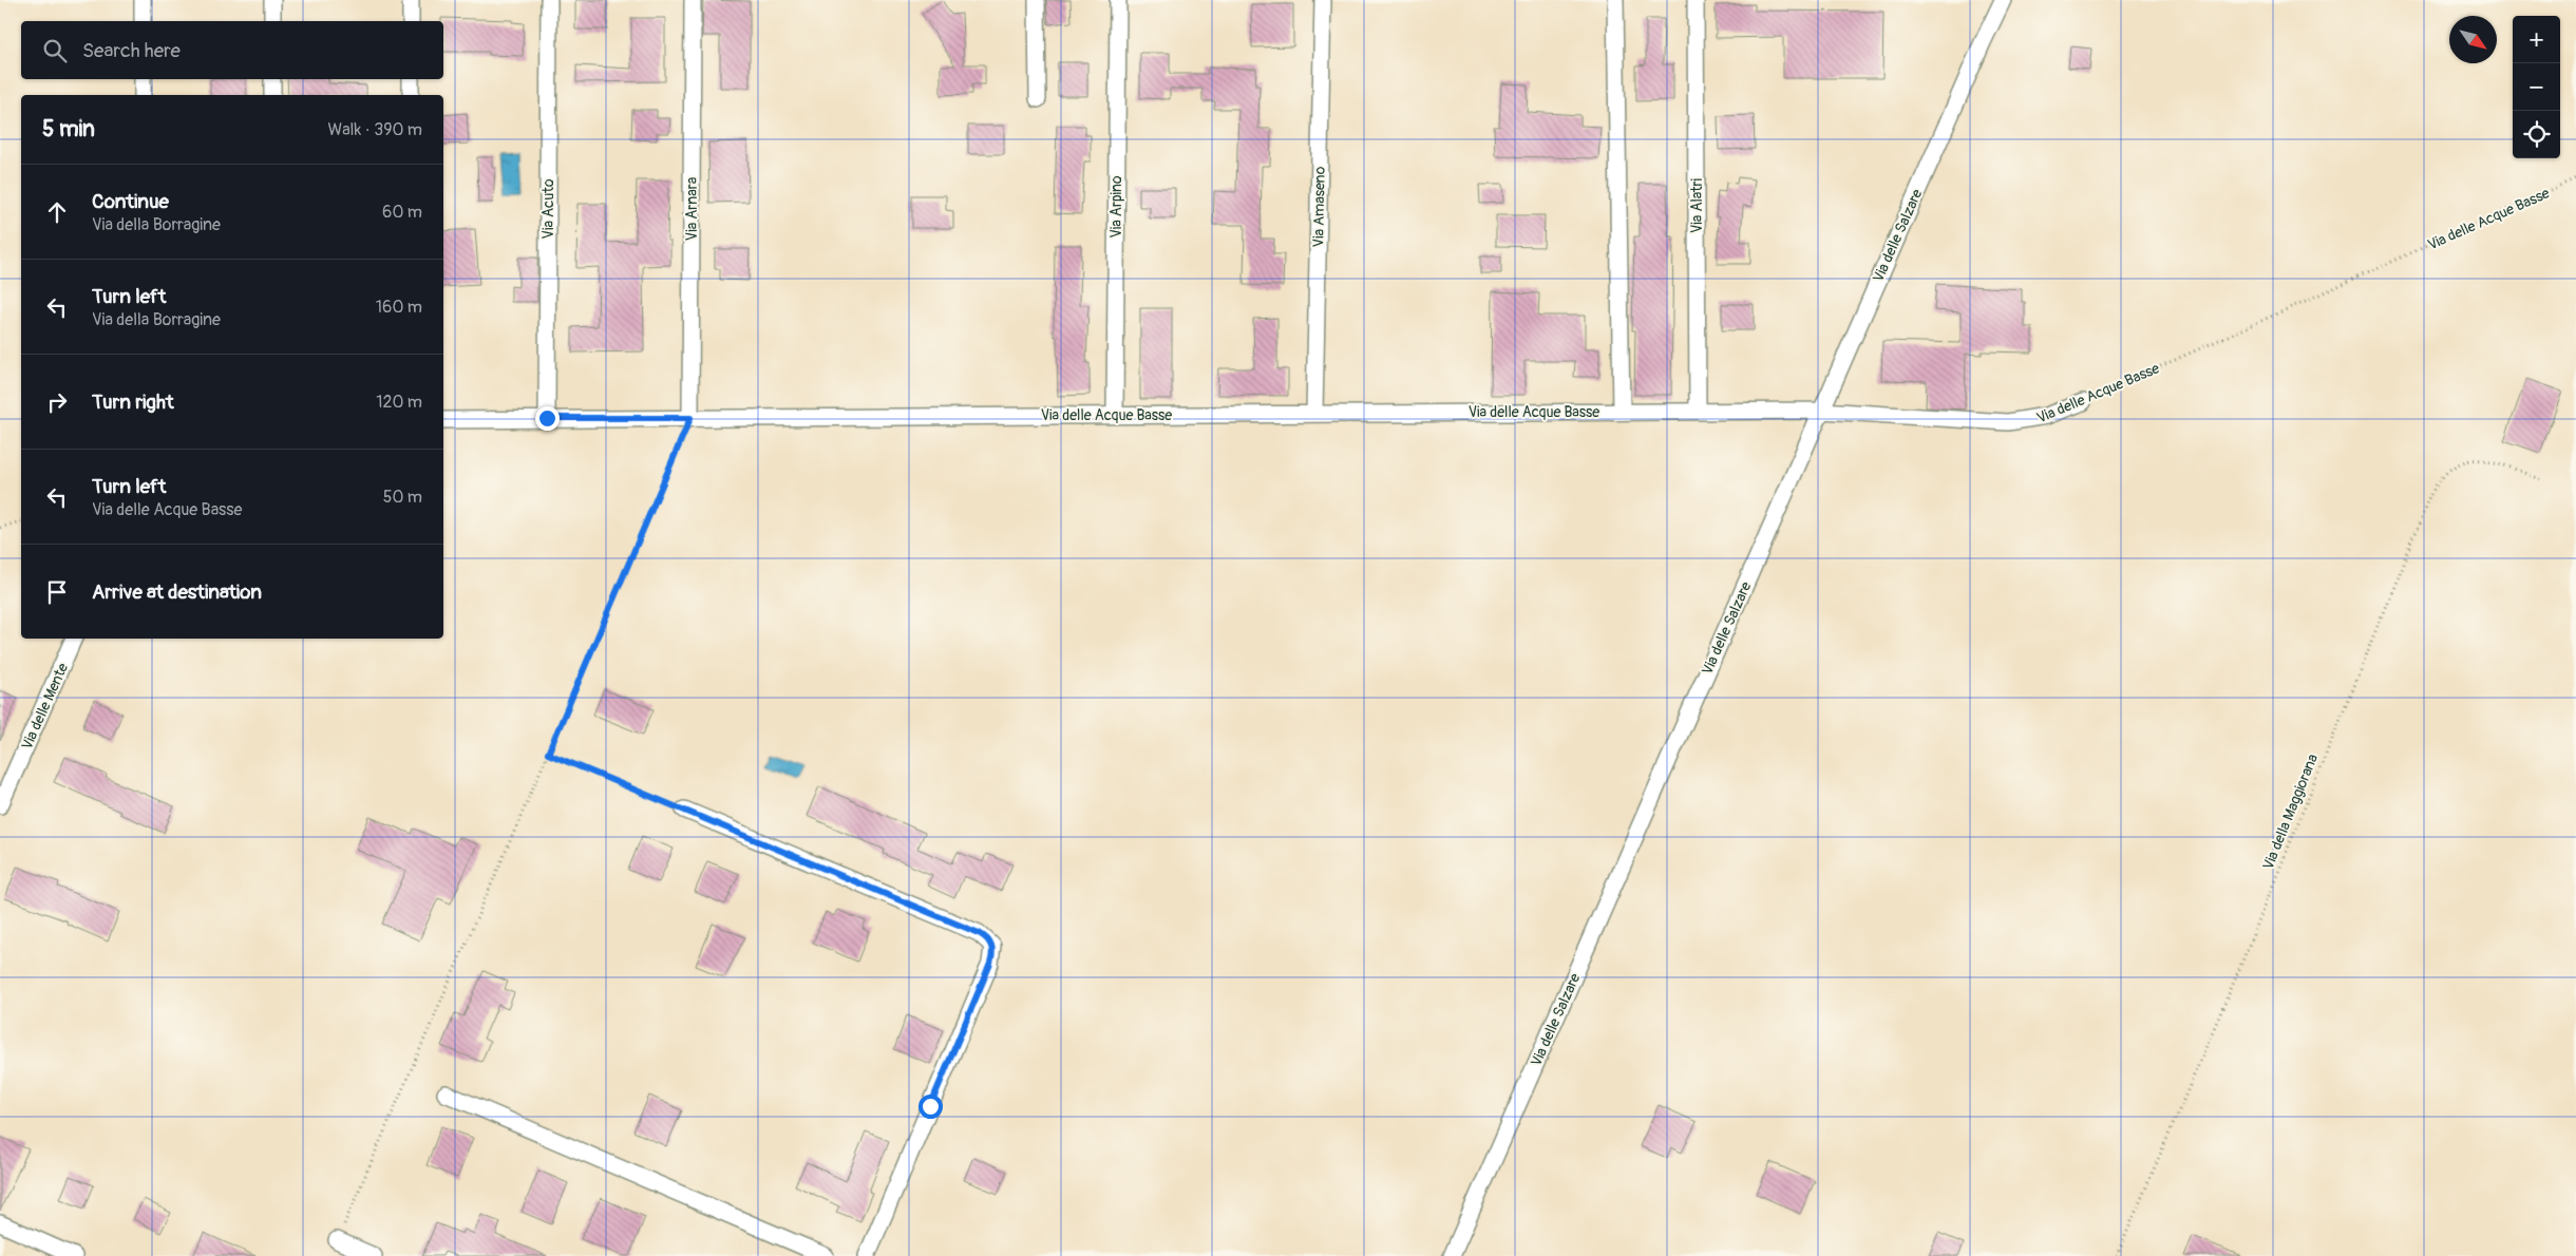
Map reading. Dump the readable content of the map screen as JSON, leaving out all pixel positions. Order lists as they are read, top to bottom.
{
  "streets": {
    "street": [
      "Via Alatri",
      "Via Arpino",
      "Via Amaseno",
      "Via Acuto",
      "Via Arnara",
      "Via delle Acque Basse",
      "Via delle Salzare",
      "Via delle Mente"
    ],
    "path": ["Via della Maggiorana"]
  },
  "crossings": [
    ["Via Alatri", "Via delle Acque Basse"],
    ["Via Arpino", "Via delle Acque Basse"],
    ["Via Amaseno", "Via delle Acque Basse"],
    ["Via Acuto", "Via delle Acque Basse"],
    ["Via Arnara", "Via delle Acque Basse"],
    ["Via delle Acque Basse", "Via delle Salzare"]
  ],
  "north": "bottom right",
  "page": {
    "map_buttons": ["+", "−"],
    "search": "Search here",
    "heading": ["5 min", "Walk · 390 m"],
    "list": [
      ["Continue", "Via della Borragine", "60 m"],
      ["Turn left", "Via della Borragine", "160 m"],
      ["Turn right", "120 m"],
      ["Turn left", "Via delle Acque Basse", "50 m"],
      "Arrive at destination"
    ]
  }
}
